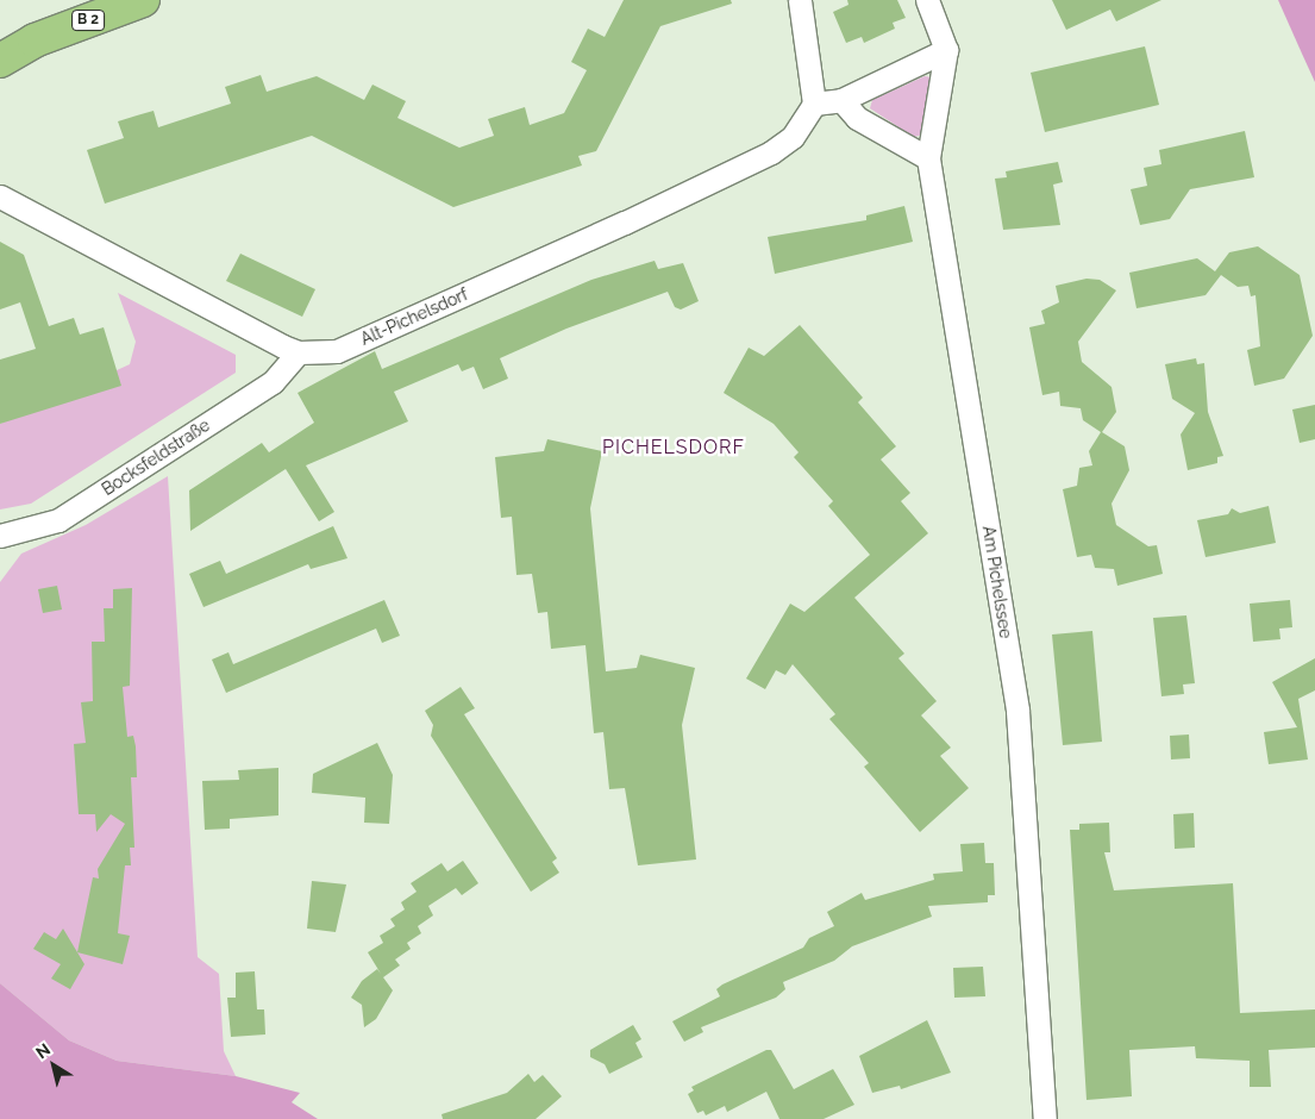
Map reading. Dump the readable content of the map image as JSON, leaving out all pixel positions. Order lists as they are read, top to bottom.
{
  "streets": {
    "main road": ["B 2"],
    "street": ["Alt-Pichelsdorf", "Bocksfeldstraße", "Am Pichelssee"]
  },
  "crossings": [
    ["Alt-Pichelsdorf", "Bocksfeldstraße"]
  ],
  "districts": ["PICHELSDORF"],
  "north": "top left"
}
